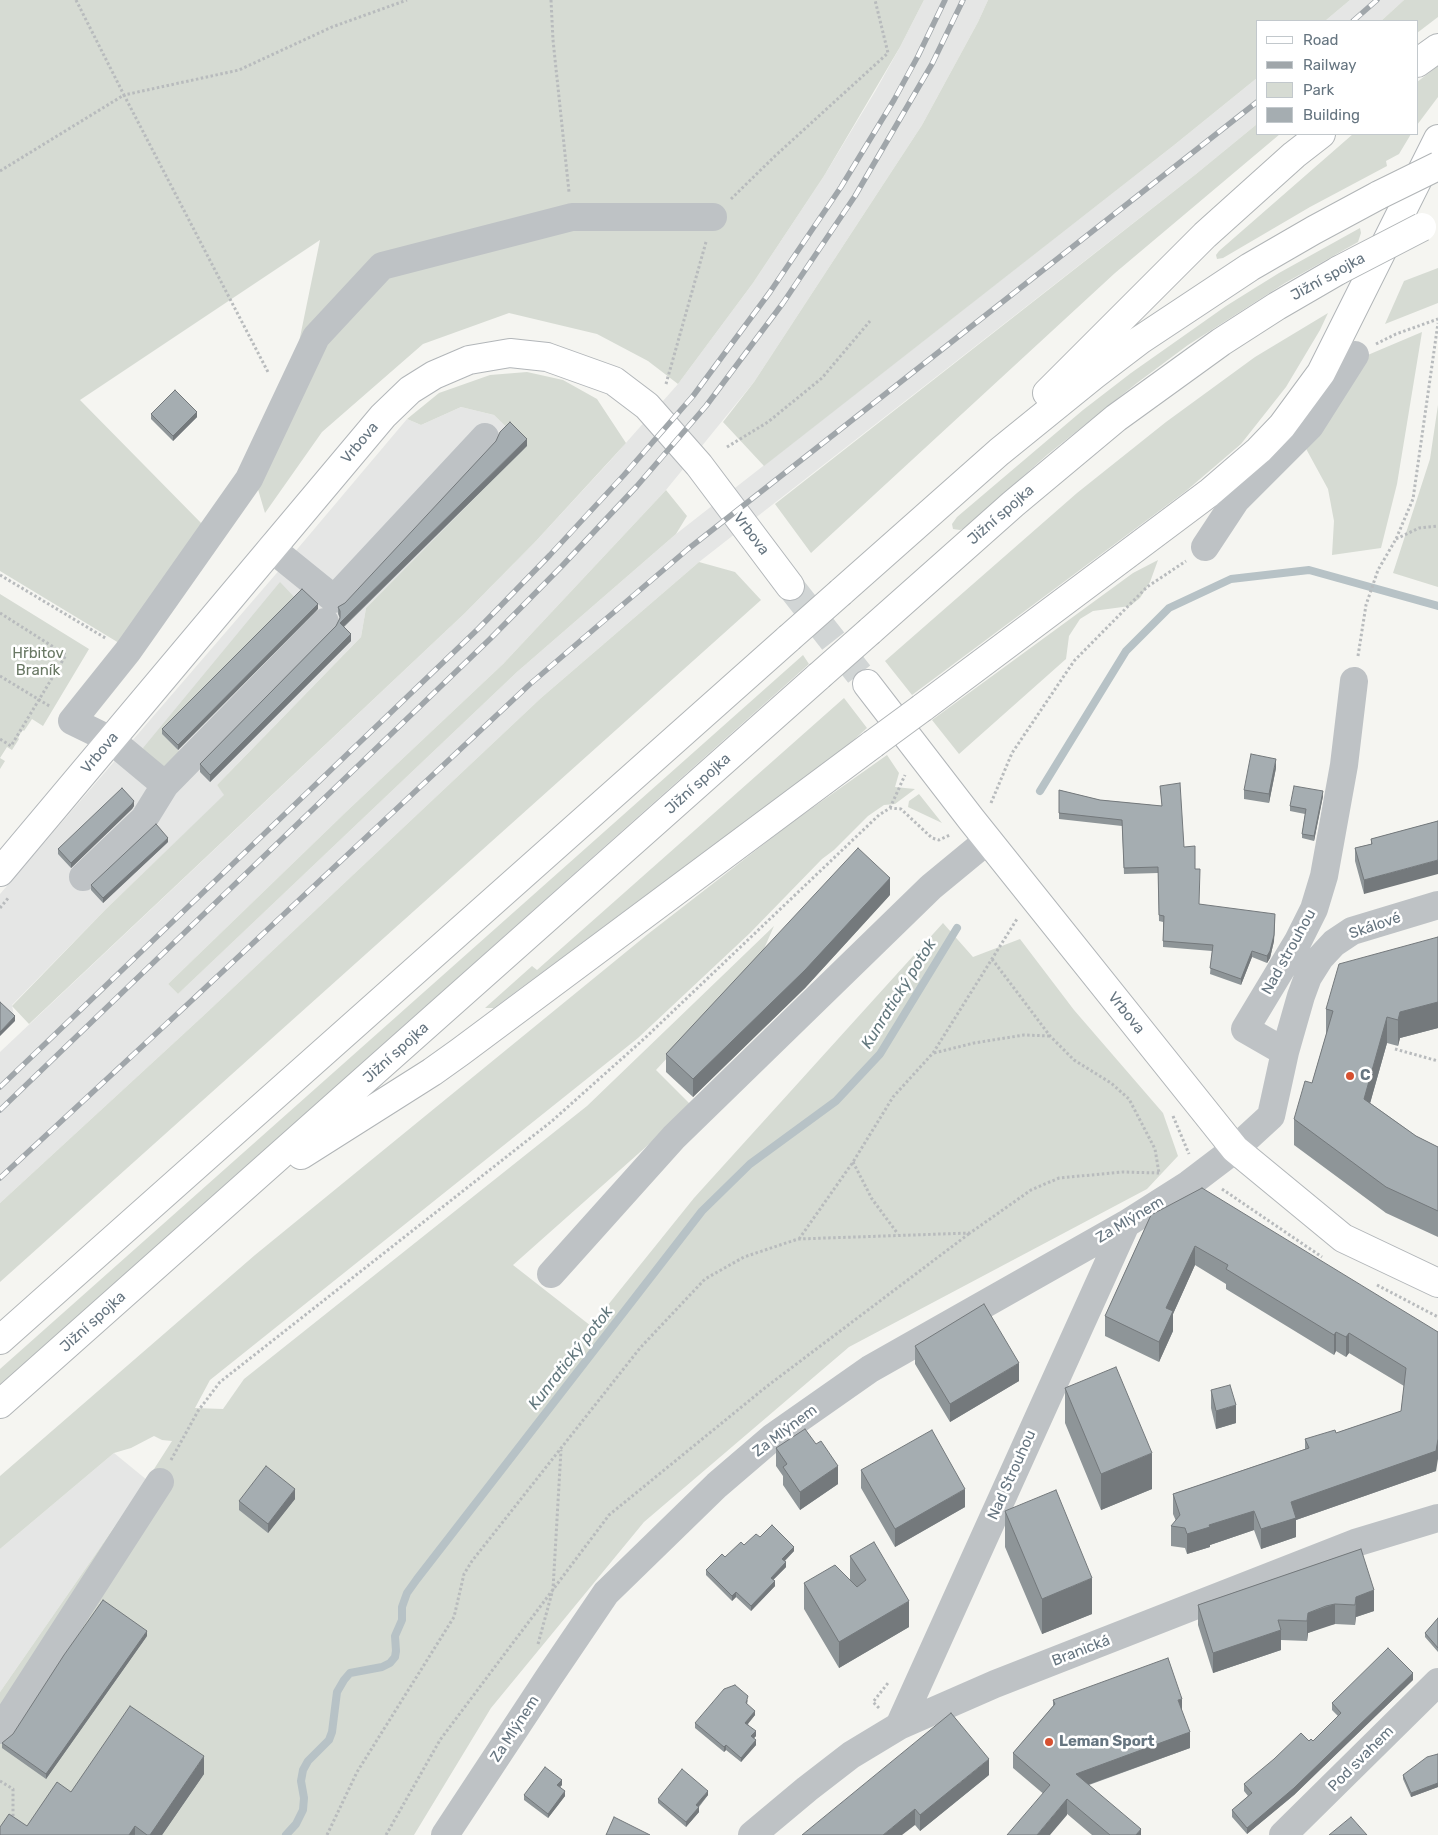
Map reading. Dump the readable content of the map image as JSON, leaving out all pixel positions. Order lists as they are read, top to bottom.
{
  "streets": {
    "main road": ["Jižní spojka", "Vrbova"],
    "street": [
      "Skálové",
      "Nad strouhou",
      "Za Mlýnem",
      "Nad Strouhou",
      "Branická",
      "Pod svahem"
    ]
  },
  "crossings": [
    ["Vrbova", "Za Mlýnem"],
    ["Skálové", "Nad strouhou"],
    ["Za Mlýnem", "Nad Strouhou"],
    ["Nad Strouhou", "Branická"]
  ],
  "water": ["Kunratický potok"],
  "parks": ["Hřbitov Braník"],
  "places": ["C", "Leman Sport"],
  "legend": [
    "Road",
    "Railway",
    "Park",
    "Building"
  ]
}
